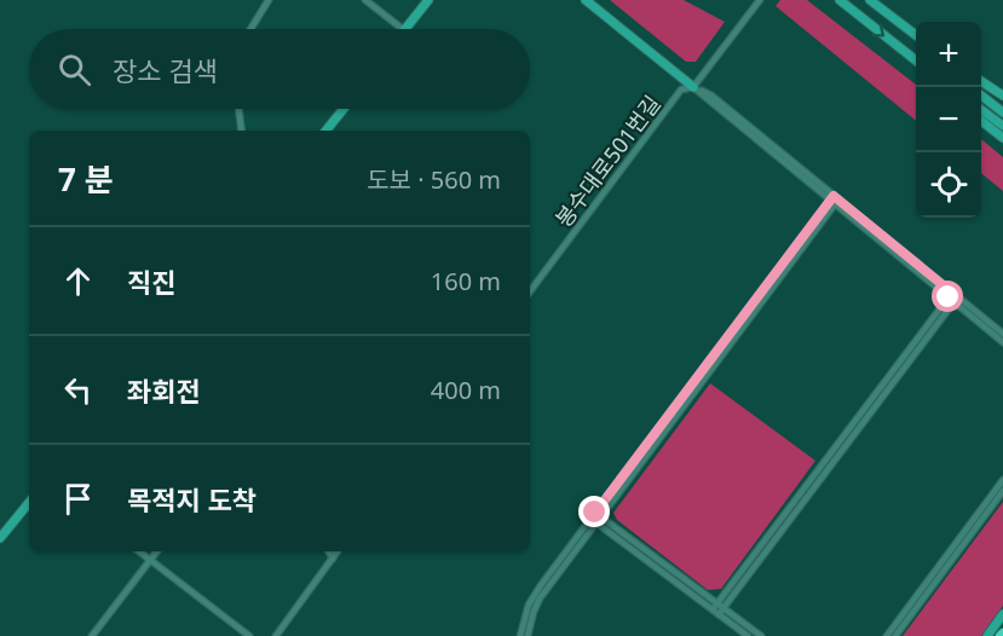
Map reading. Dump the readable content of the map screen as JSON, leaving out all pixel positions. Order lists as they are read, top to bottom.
{
  "streets": {
    "street": ["봉수대로501번길"]
  },
  "page": {
    "map_buttons": ["+", "−"],
    "search": "장소 검색",
    "heading": ["7 분", "도보 · 560 m"],
    "list": [
      ["직진", "160 m"],
      ["좌회전", "400 m"],
      "목적지 도착"
    ]
  }
}
